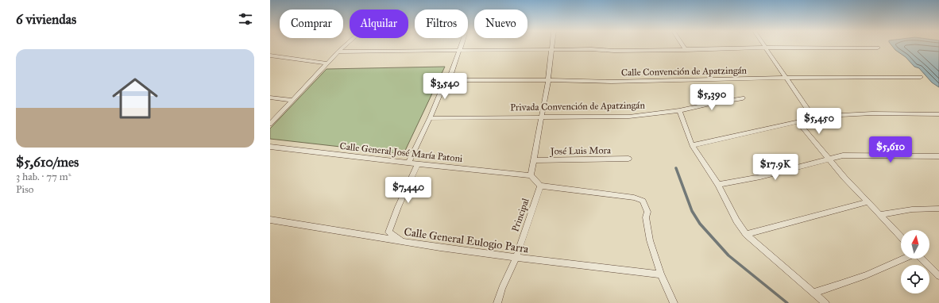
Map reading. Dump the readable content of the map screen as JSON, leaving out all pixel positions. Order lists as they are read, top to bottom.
{
  "streets": {
    "street": [
      "Calle Convención de Apatzingán",
      "Privada Convención de Apatzingán",
      "José Luis Mora",
      "Calle General José María Patoni",
      "Principal",
      "Calle General Eulogio Parra"
    ]
  },
  "crossings": [
    ["Principal", "Calle General Eulogio Parra"]
  ],
  "north": "top",
  "page": {
    "heading": "6 viviendas",
    "chip": [
      "Comprar",
      "Alquilar",
      "Filtros",
      "Nuevo"
    ],
    "list": [
      {
        "name": "$5,610/mes",
        "note": "3 hab. · 77 m² · Piso"
      }
    ],
    "price": [
      "$3,540",
      "$5,390",
      "$5,450",
      "$5,610",
      "$17.9K",
      "$7,440"
    ]
  }
}
